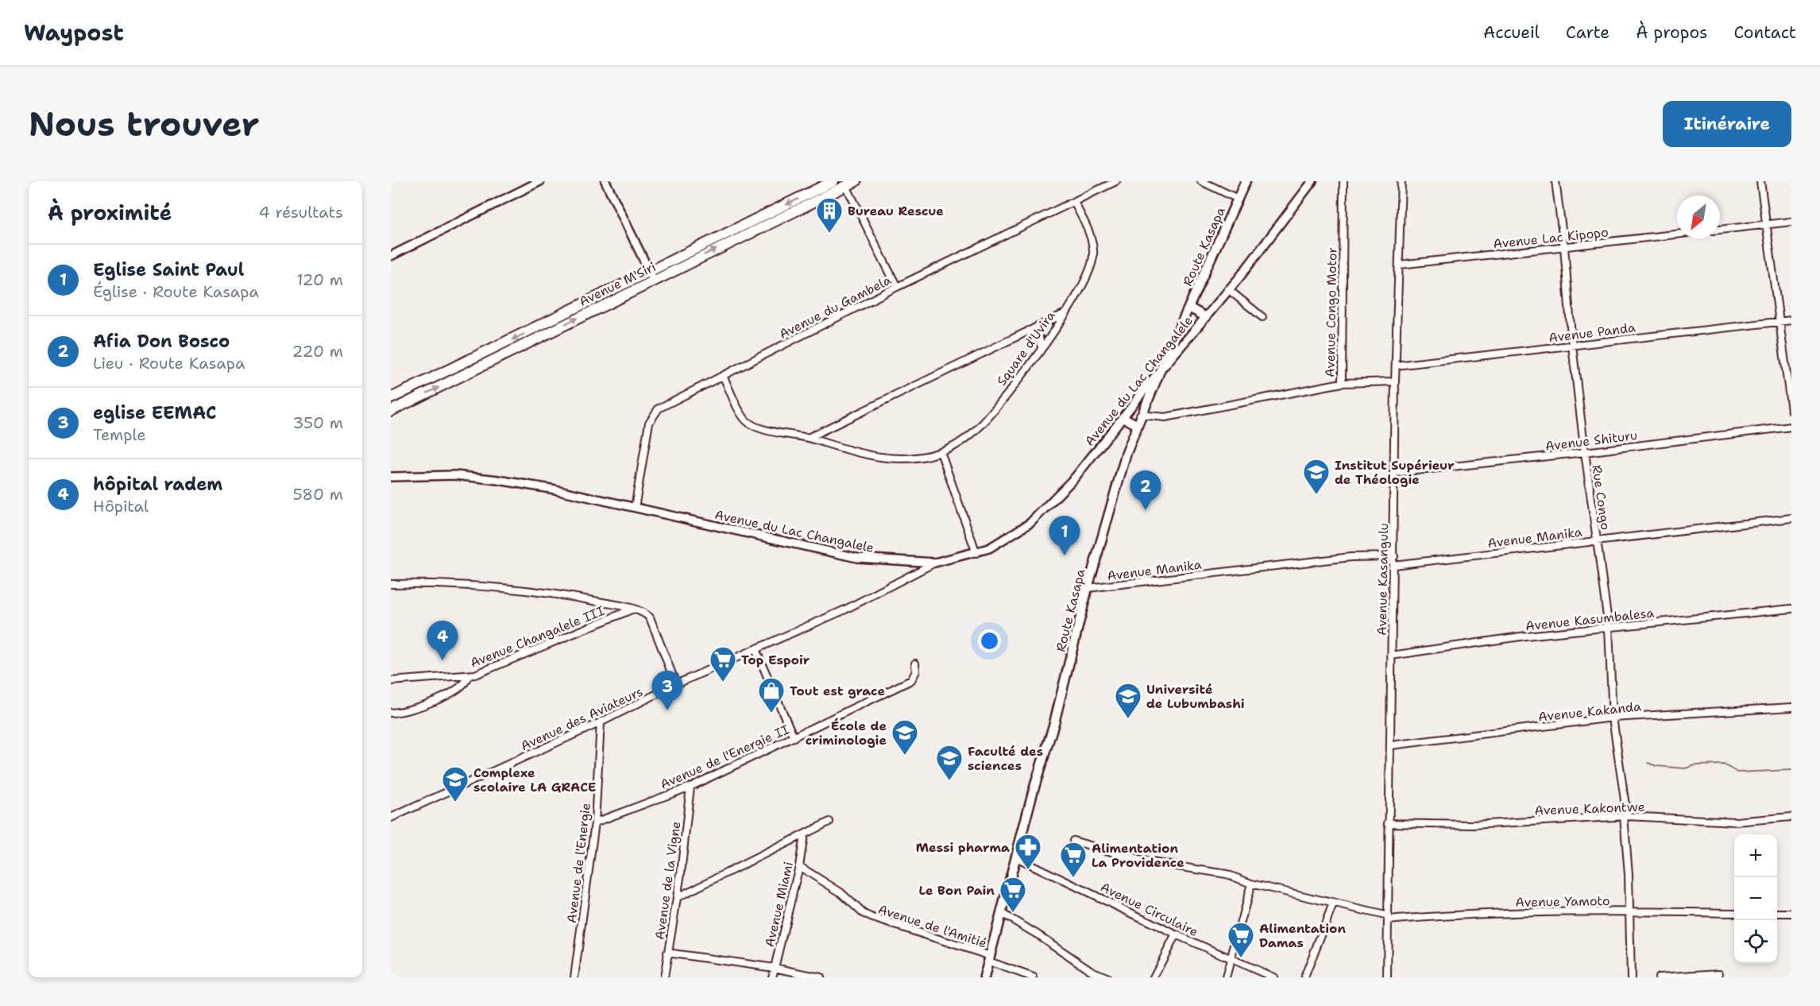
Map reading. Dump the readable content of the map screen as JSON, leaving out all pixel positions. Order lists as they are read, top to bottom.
{
  "streets": {
    "highway": ["Avenue M'Siri"],
    "main road": ["Route Kasapa"],
    "street": [
      "Avenue Lac Kipopo",
      "Avenue du Gambela",
      "Avenue Congo Motor",
      "Avenue Panda",
      "Square d'Uvira",
      "Avenue du Lac Changalele",
      "Avenue Shituru",
      "Rue Congo",
      "Avenue Manika",
      "Avenue Kasangulu",
      "Avenue Kasumbalesa",
      "Avenue Changalele III",
      "Avenue Kakanda",
      "Avenue des Aviateurs",
      "Avenue de l'Energie II",
      "Avenue Kakontwe",
      "Avenue de l'Energie",
      "Avenue de la Vigne",
      "Avenue Yamoto",
      "Avenue Miami",
      "Avenue Circulaire",
      "Avenue de l'Amitié"
    ]
  },
  "crossings": [
    ["Avenue Lac Kipopo", "Rue Congo"],
    ["Avenue Lac Kipopo", "Avenue Kasangulu"],
    ["Route Kasapa", "Avenue Congo Motor"],
    ["Route Kasapa", "Avenue du Lac Changalele"],
    ["Route Kasapa", "Avenue Manika"],
    ["Route Kasapa", "Avenue Circulaire"],
    ["Route Kasapa", "Avenue de l'Amitié"],
    ["Avenue du Gambela", "Avenue du Lac Changalele"],
    ["Avenue Panda", "Rue Congo"],
    ["Avenue Panda", "Avenue Kasangulu"],
    ["Avenue du Lac Changalele", "Avenue des Aviateurs"],
    ["Avenue Shituru", "Rue Congo"],
    ["Avenue Shituru", "Avenue Kasangulu"],
    ["Rue Congo", "Avenue Manika"],
    ["Rue Congo", "Avenue Kasumbalesa"],
    ["Rue Congo", "Avenue Kakanda"],
    ["Rue Congo", "Avenue Kakontwe"],
    ["Rue Congo", "Avenue Yamoto"],
    ["Avenue Manika", "Avenue Kasangulu"],
    ["Avenue Kasangulu", "Avenue Kasumbalesa"],
    ["Avenue Kasangulu", "Avenue Kakanda"],
    ["Avenue Kasangulu", "Avenue Kakontwe"],
    ["Avenue Kasangulu", "Avenue Yamoto"],
    ["Avenue des Aviateurs", "Avenue de l'Energie"],
    ["Avenue de l'Energie II", "Avenue de l'Energie"],
    ["Avenue de l'Energie II", "Avenue de la Vigne"],
    ["Avenue Miami", "Avenue de l'Amitié"]
  ],
  "places": {
    "building": ["Bureau Rescue"],
    "school or university": [
      "Institut Supérieur de Théologie",
      "Université de Lubumbashi",
      "École de criminologie",
      "Faculté des sciences",
      "Complexe scolaire LA GRACE"
    ],
    "supermarket": [
      "Top Espoir",
      "Alimentation La Providence",
      "Le Bon Pain",
      "Alimentation Damas"
    ],
    "shop": ["Tout est grace"],
    "pharmacy": ["Messi pharma"]
  },
  "north": "bottom left",
  "page": {
    "header": "Waypost",
    "nav": [
      "Accueil",
      "Carte",
      "À propos",
      "Contact"
    ],
    "buttons": "Itinéraire",
    "title": "Nous trouver",
    "heading": ["À proximité", "4 résultats"],
    "list": [
      {
        "mark": "1",
        "name": "Eglise Saint Paul",
        "note": "Église · Route Kasapa",
        "value": "120 m"
      },
      {
        "mark": "2",
        "name": "Afia Don Bosco",
        "note": "Lieu · Route Kasapa",
        "value": "220 m"
      },
      {
        "mark": "3",
        "name": "eglise EEMAC",
        "note": "Temple",
        "value": "350 m"
      },
      {
        "mark": "4",
        "name": "hôpital radem",
        "note": "Hôpital",
        "value": "580 m"
      }
    ],
    "pins": [
      "2",
      "1",
      "4",
      "3"
    ],
    "map_buttons": ["+", "−"]
  }
}
